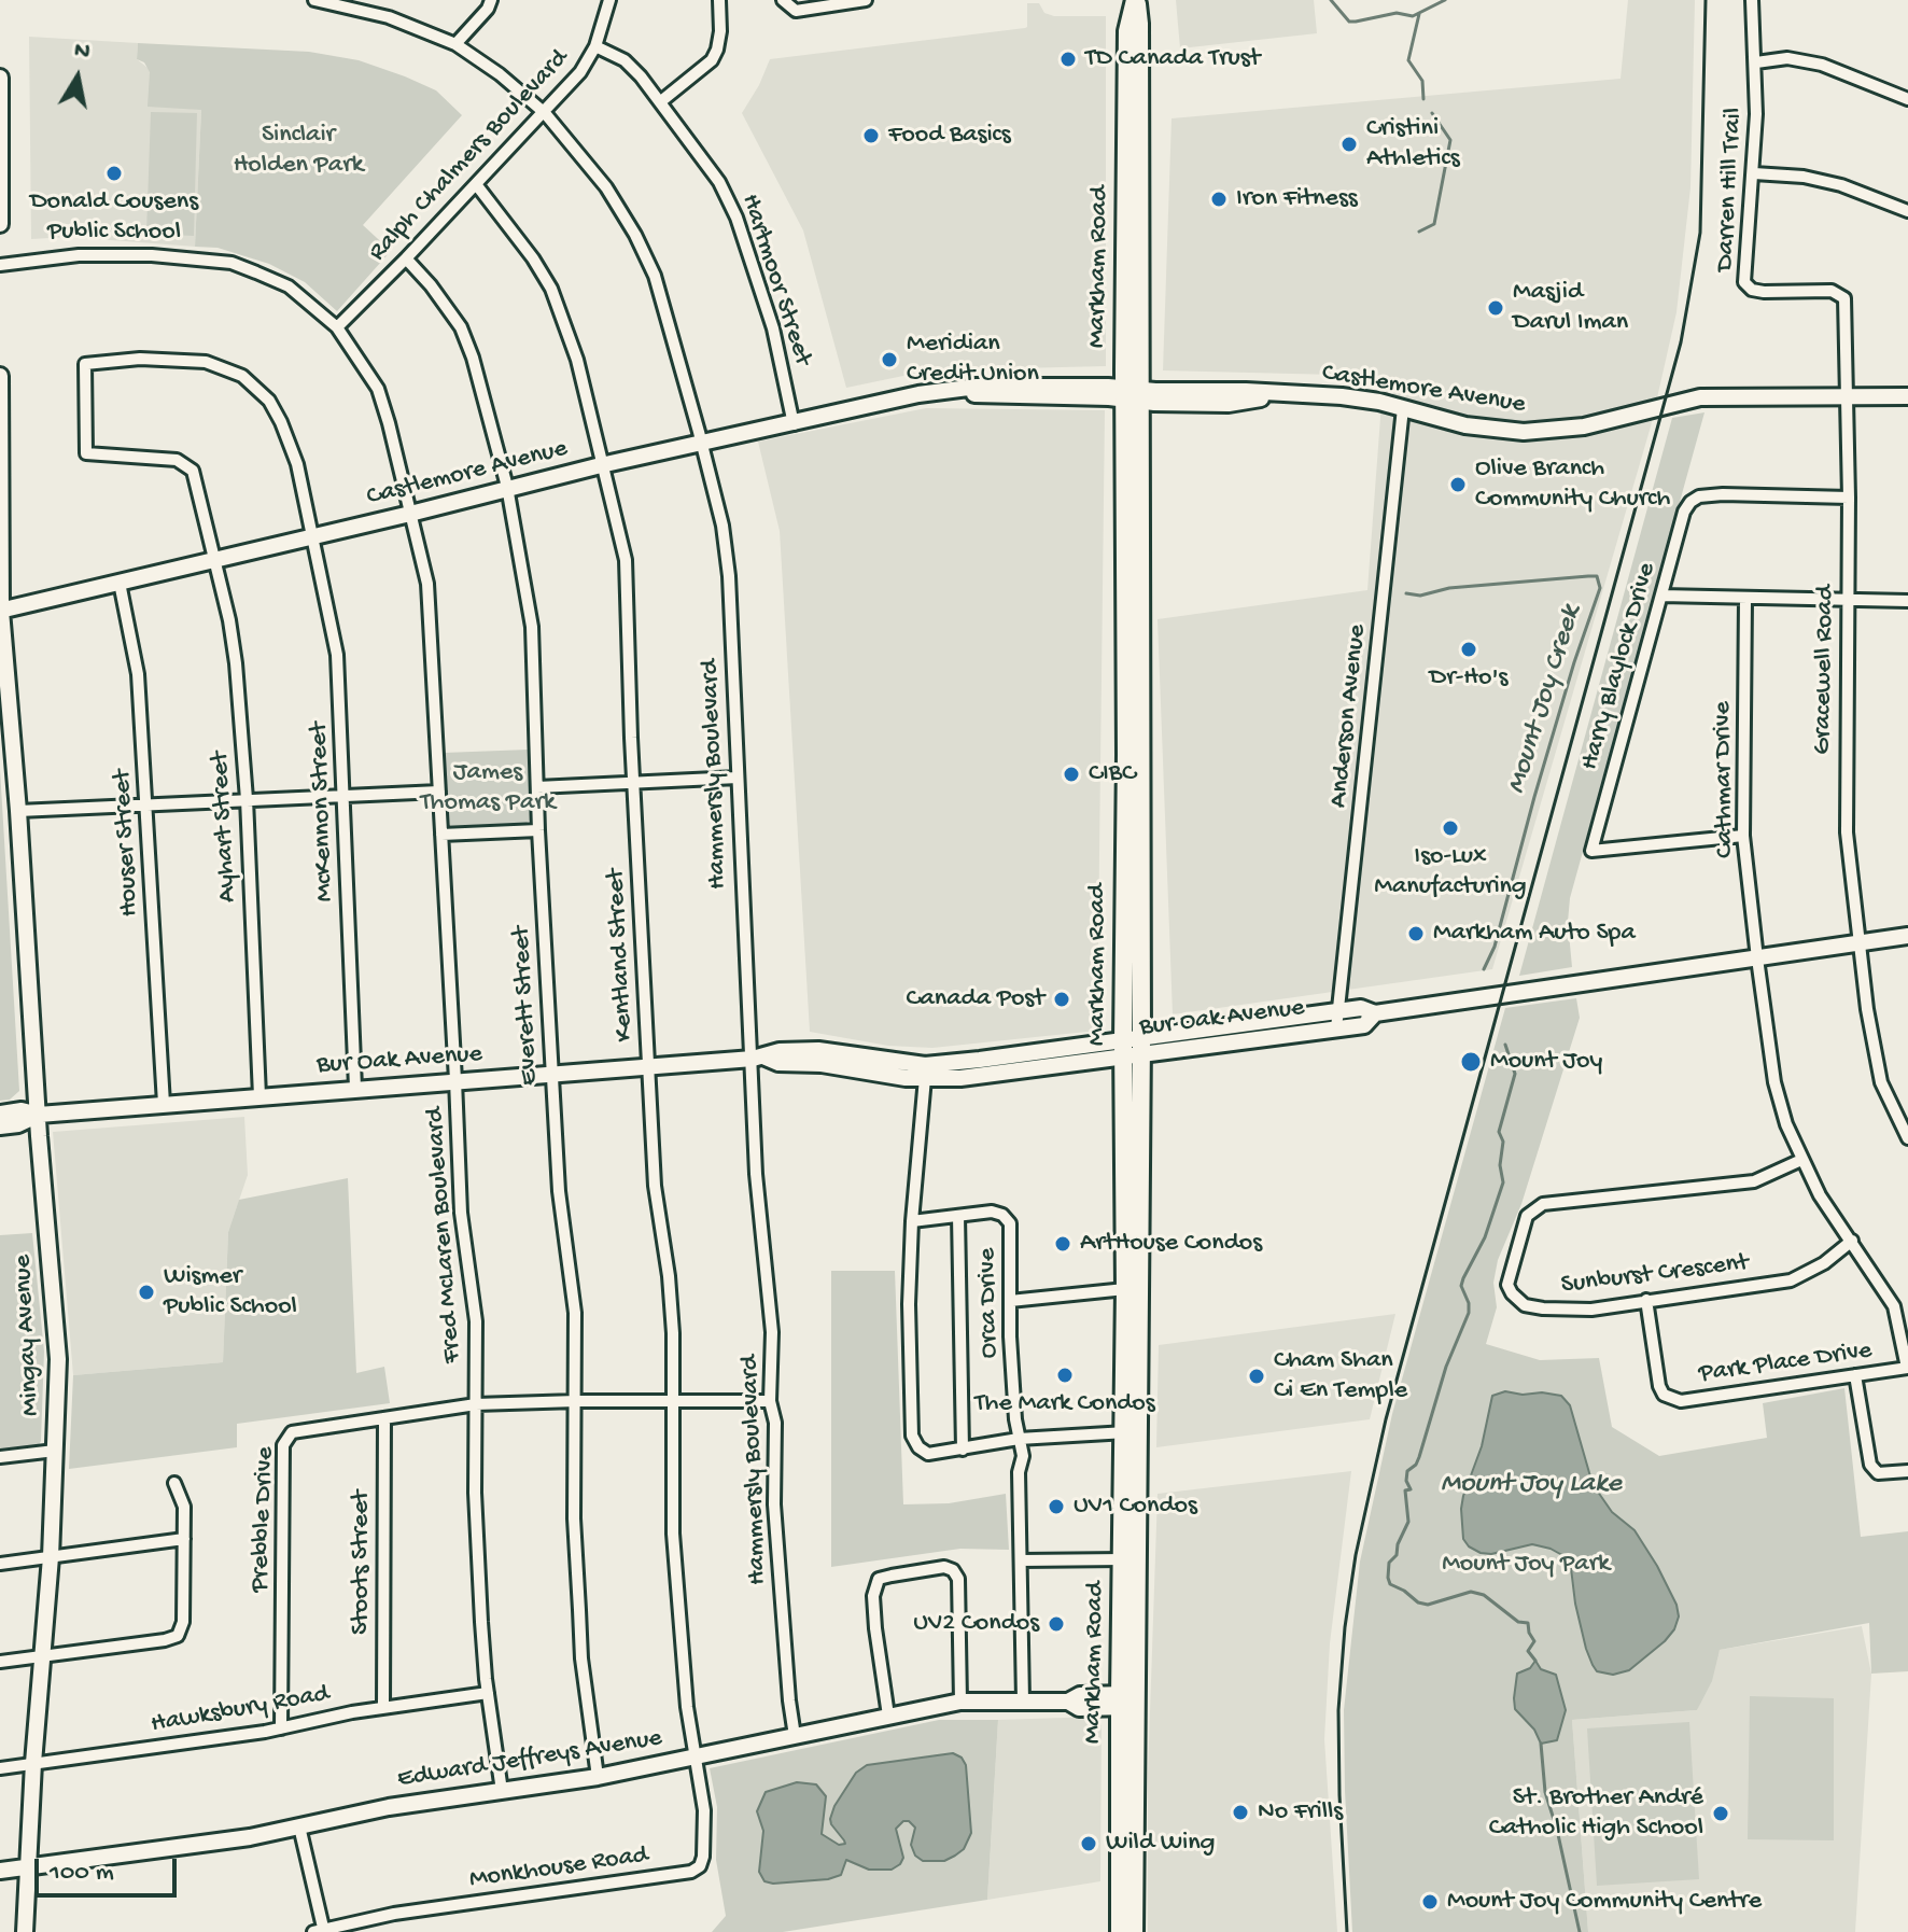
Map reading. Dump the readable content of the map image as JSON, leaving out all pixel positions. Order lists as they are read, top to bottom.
{
  "streets": {
    "main road": ["Markham Road"],
    "street": [
      "Ralph Chalmers Boulevard",
      "Darren Hill Trail",
      "Hartmoor Street",
      "Castlemore Avenue",
      "Harry Blaylock Drive",
      "Gracewell Road",
      "Anderson Avenue",
      "Hammersly Boulevard",
      "Cathmar Drive",
      "McKennon Street",
      "Ayhart Street",
      "Houser Street",
      "Kentland Street",
      "Everett Street",
      "Bur Oak Avenue",
      "Fred McLaren Boulevard",
      "Sunburst Crescent",
      "Orca Drive",
      "Mingay Avenue",
      "Park Place Drive",
      "Prebble Drive",
      "Stoots Street",
      "Hawksbury Road",
      "Edward Jeffreys Avenue",
      "Monkhouse Road"
    ]
  },
  "crossings": [
    ["Ralph Chalmers Boulevard", "Hartmoor Street"],
    ["Ralph Chalmers Boulevard", "Hammersly Boulevard"],
    ["Ralph Chalmers Boulevard", "Kentland Street"],
    ["Ralph Chalmers Boulevard", "Everett Street"],
    ["Ralph Chalmers Boulevard", "Fred McLaren Boulevard"],
    ["Darren Hill Trail", "Castlemore Avenue"],
    ["Darren Hill Trail", "Gracewell Road"],
    ["Markham Road", "Castlemore Avenue"],
    ["Markham Road", "Bur Oak Avenue"],
    ["Markham Road", "Edward Jeffreys Avenue"],
    ["Hartmoor Street", "Castlemore Avenue"],
    ["Castlemore Avenue", "Gracewell Road"],
    ["Castlemore Avenue", "Anderson Avenue"],
    ["Castlemore Avenue", "Hammersly Boulevard"],
    ["Castlemore Avenue", "McKennon Street"],
    ["Castlemore Avenue", "Ayhart Street"],
    ["Castlemore Avenue", "Houser Street"],
    ["Castlemore Avenue", "Kentland Street"],
    ["Castlemore Avenue", "Everett Street"],
    ["Castlemore Avenue", "Fred McLaren Boulevard"],
    ["Castlemore Avenue", "Mingay Avenue"],
    ["Harry Blaylock Drive", "Gracewell Road"],
    ["Harry Blaylock Drive", "Cathmar Drive"],
    ["Gracewell Road", "Bur Oak Avenue"],
    ["Anderson Avenue", "Bur Oak Avenue"],
    ["Hammersly Boulevard", "Bur Oak Avenue"],
    ["Hammersly Boulevard", "Prebble Drive"],
    ["Hammersly Boulevard", "Edward Jeffreys Avenue"],
    ["Cathmar Drive", "Bur Oak Avenue"],
    ["Cathmar Drive", "Sunburst Crescent"],
    ["Cathmar Drive", "Park Place Drive"],
    ["McKennon Street", "Ayhart Street"],
    ["McKennon Street", "Bur Oak Avenue"],
    ["Ayhart Street", "Bur Oak Avenue"],
    ["Houser Street", "Bur Oak Avenue"],
    ["Kentland Street", "Bur Oak Avenue"],
    ["Kentland Street", "Prebble Drive"],
    ["Kentland Street", "Edward Jeffreys Avenue"],
    ["Kentland Street", "Monkhouse Road"],
    ["Everett Street", "Bur Oak Avenue"],
    ["Everett Street", "Prebble Drive"],
    ["Everett Street", "Edward Jeffreys Avenue"],
    ["Bur Oak Avenue", "Fred McLaren Boulevard"],
    ["Bur Oak Avenue", "Mingay Avenue"],
    ["Fred McLaren Boulevard", "Prebble Drive"],
    ["Fred McLaren Boulevard", "Hawksbury Road"],
    ["Fred McLaren Boulevard", "Edward Jeffreys Avenue"],
    ["Sunburst Crescent", "Park Place Drive"],
    ["Orca Drive", "Edward Jeffreys Avenue"],
    ["Mingay Avenue", "Hawksbury Road"],
    ["Mingay Avenue", "Edward Jeffreys Avenue"],
    ["Prebble Drive", "Stoots Street"],
    ["Prebble Drive", "Hawksbury Road"],
    ["Stoots Street", "Hawksbury Road"],
    ["Edward Jeffreys Avenue", "Monkhouse Road"]
  ],
  "water": ["Mount Joy Creek", "Mount Joy Lake"],
  "parks": ["Sinclair Holden Park", "James Thomas Park", "Mount Joy Park"],
  "places": [
    "TD Canada Trust",
    "Food Basics",
    "Cristini Athletics",
    "Donald Cousens Public School",
    "Iron Fitness",
    "Masjid Darul Iman",
    "Meridian Credit Union",
    "Olive Branch Community Church",
    "Dr-Ho's",
    "CIBC",
    "Iso-Lux Manufacturing",
    "Markham Auto Spa",
    "Canada Post",
    "Mount Joy",
    "ArtHouse Condos",
    "Wismer Public School",
    "The Mark Condos",
    "Cham Shan Ci En Temple",
    "UV1 Condos",
    "UV2 Condos",
    "No Frills",
    "St. Brother André Catholic High School",
    "Wild Wing",
    "Mount Joy Community Centre"
  ],
  "scale_bar": "100 m",
  "north": "top"
}
